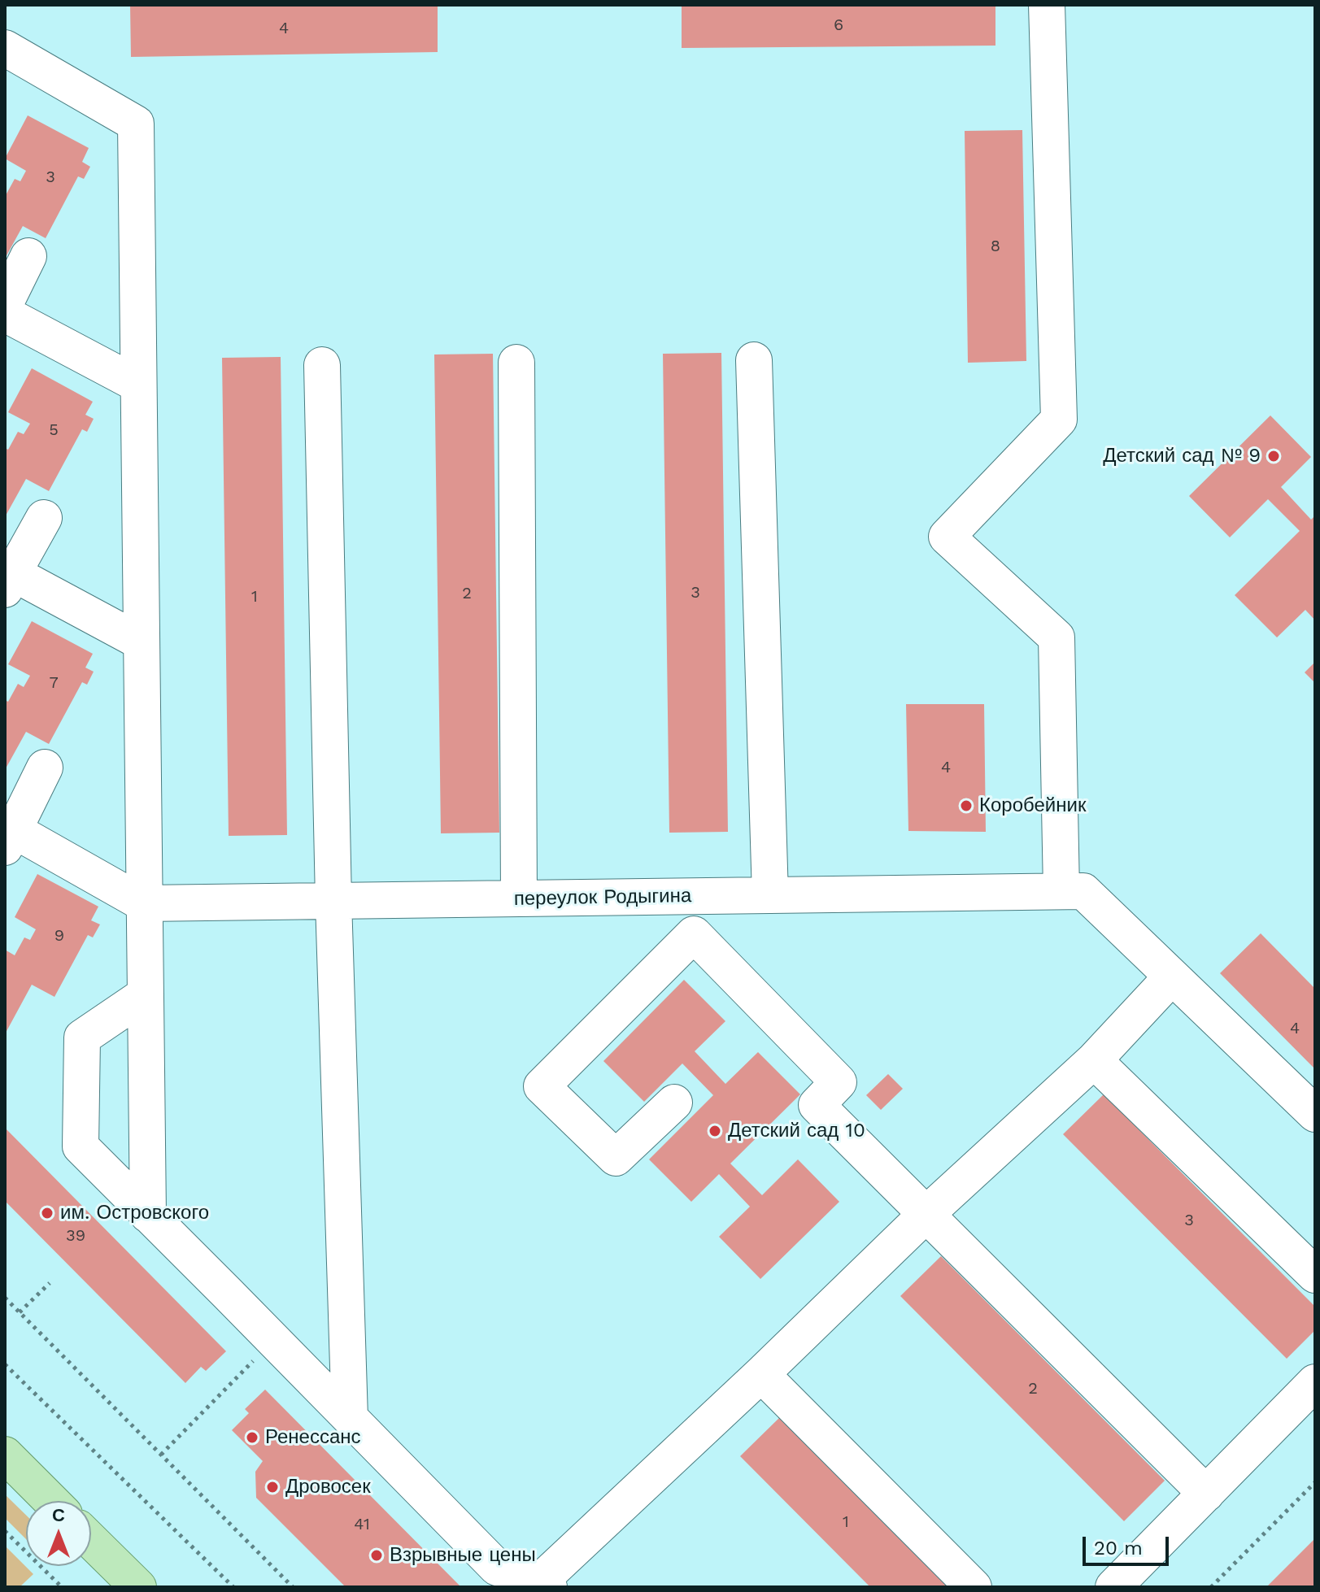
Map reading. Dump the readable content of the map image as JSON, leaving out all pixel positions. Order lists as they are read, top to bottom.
{
  "streets": {
    "street": ["переулок Родыгина"]
  },
  "places": [
    "Детский сад № 9",
    "Коробейник",
    "Детский сад 10",
    "им. Островского",
    "Ренессанс",
    "Дровосек",
    "Взрывные цены"
  ],
  "house_numbers": [
    "6",
    "4",
    "3",
    "8",
    "5",
    "3",
    "2",
    "1",
    "7",
    "4",
    "9",
    "4",
    "3",
    "39",
    "2",
    "1",
    "41"
  ],
  "scale_bar": "20 m",
  "north": "top"
}
